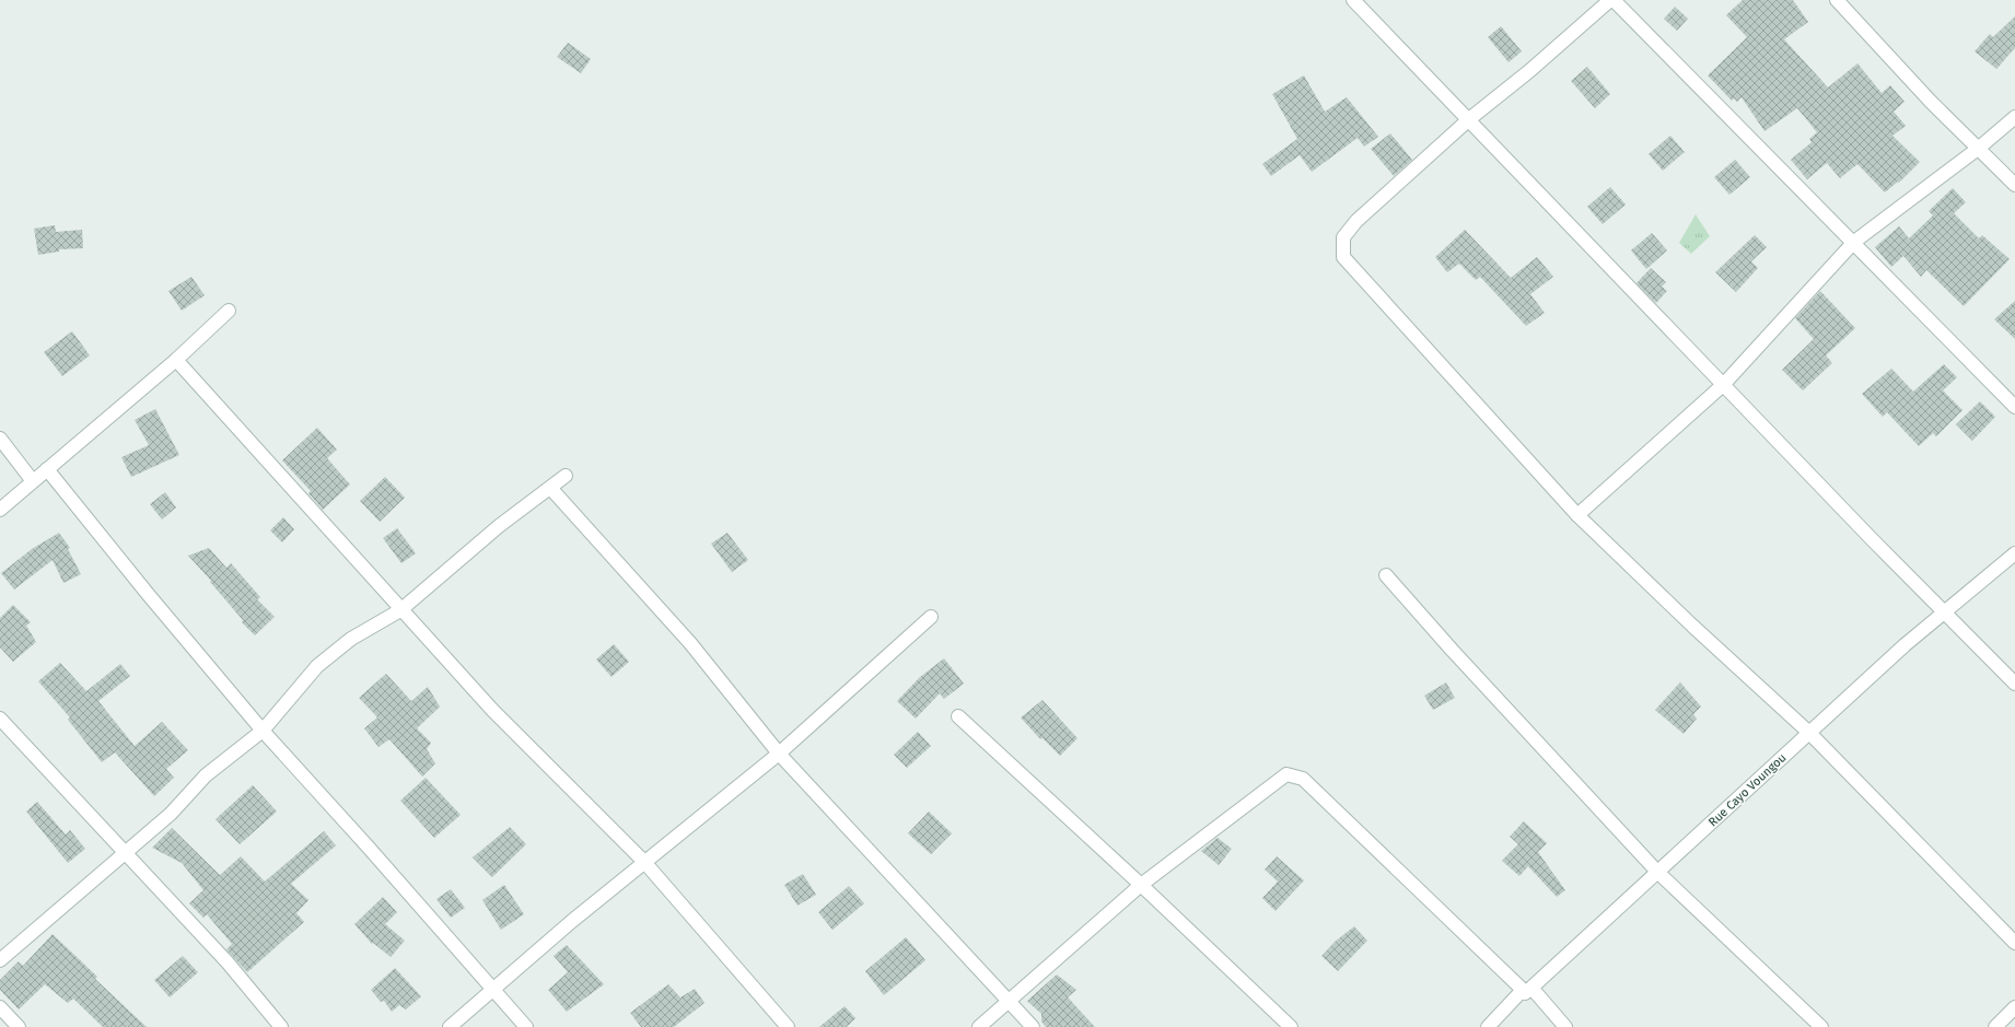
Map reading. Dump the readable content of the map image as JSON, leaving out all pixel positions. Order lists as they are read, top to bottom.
{
  "streets": {
    "street": ["Rue Cayo Voungou"]
  }
}
